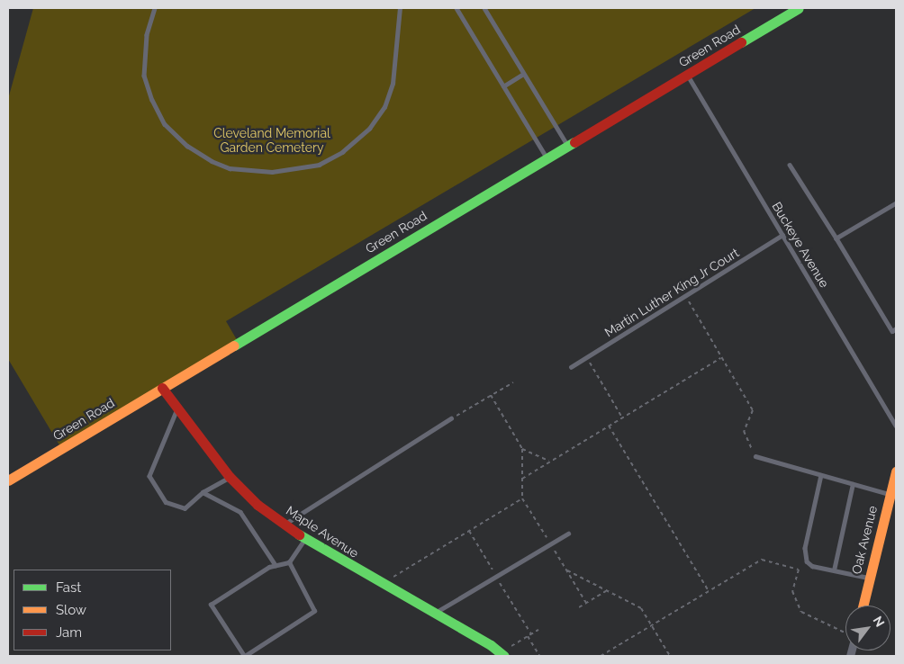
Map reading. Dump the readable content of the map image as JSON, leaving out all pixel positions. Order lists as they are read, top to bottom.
{
  "streets": {
    "main road": ["Green Road", "Maple Avenue", "Oak Avenue"],
    "lane": ["Buckeye Avenue", "Martin Luther King Jr Court"]
  },
  "crossings": [
    ["Green Road", "Buckeye Avenue"],
    ["Green Road", "Maple Avenue"],
    ["Buckeye Avenue", "Martin Luther King Jr Court"]
  ],
  "parks": ["Cleveland Memorial Garden Cemetery"],
  "legend": ["Fast", "Slow", "Jam"],
  "north": "top right"
}
